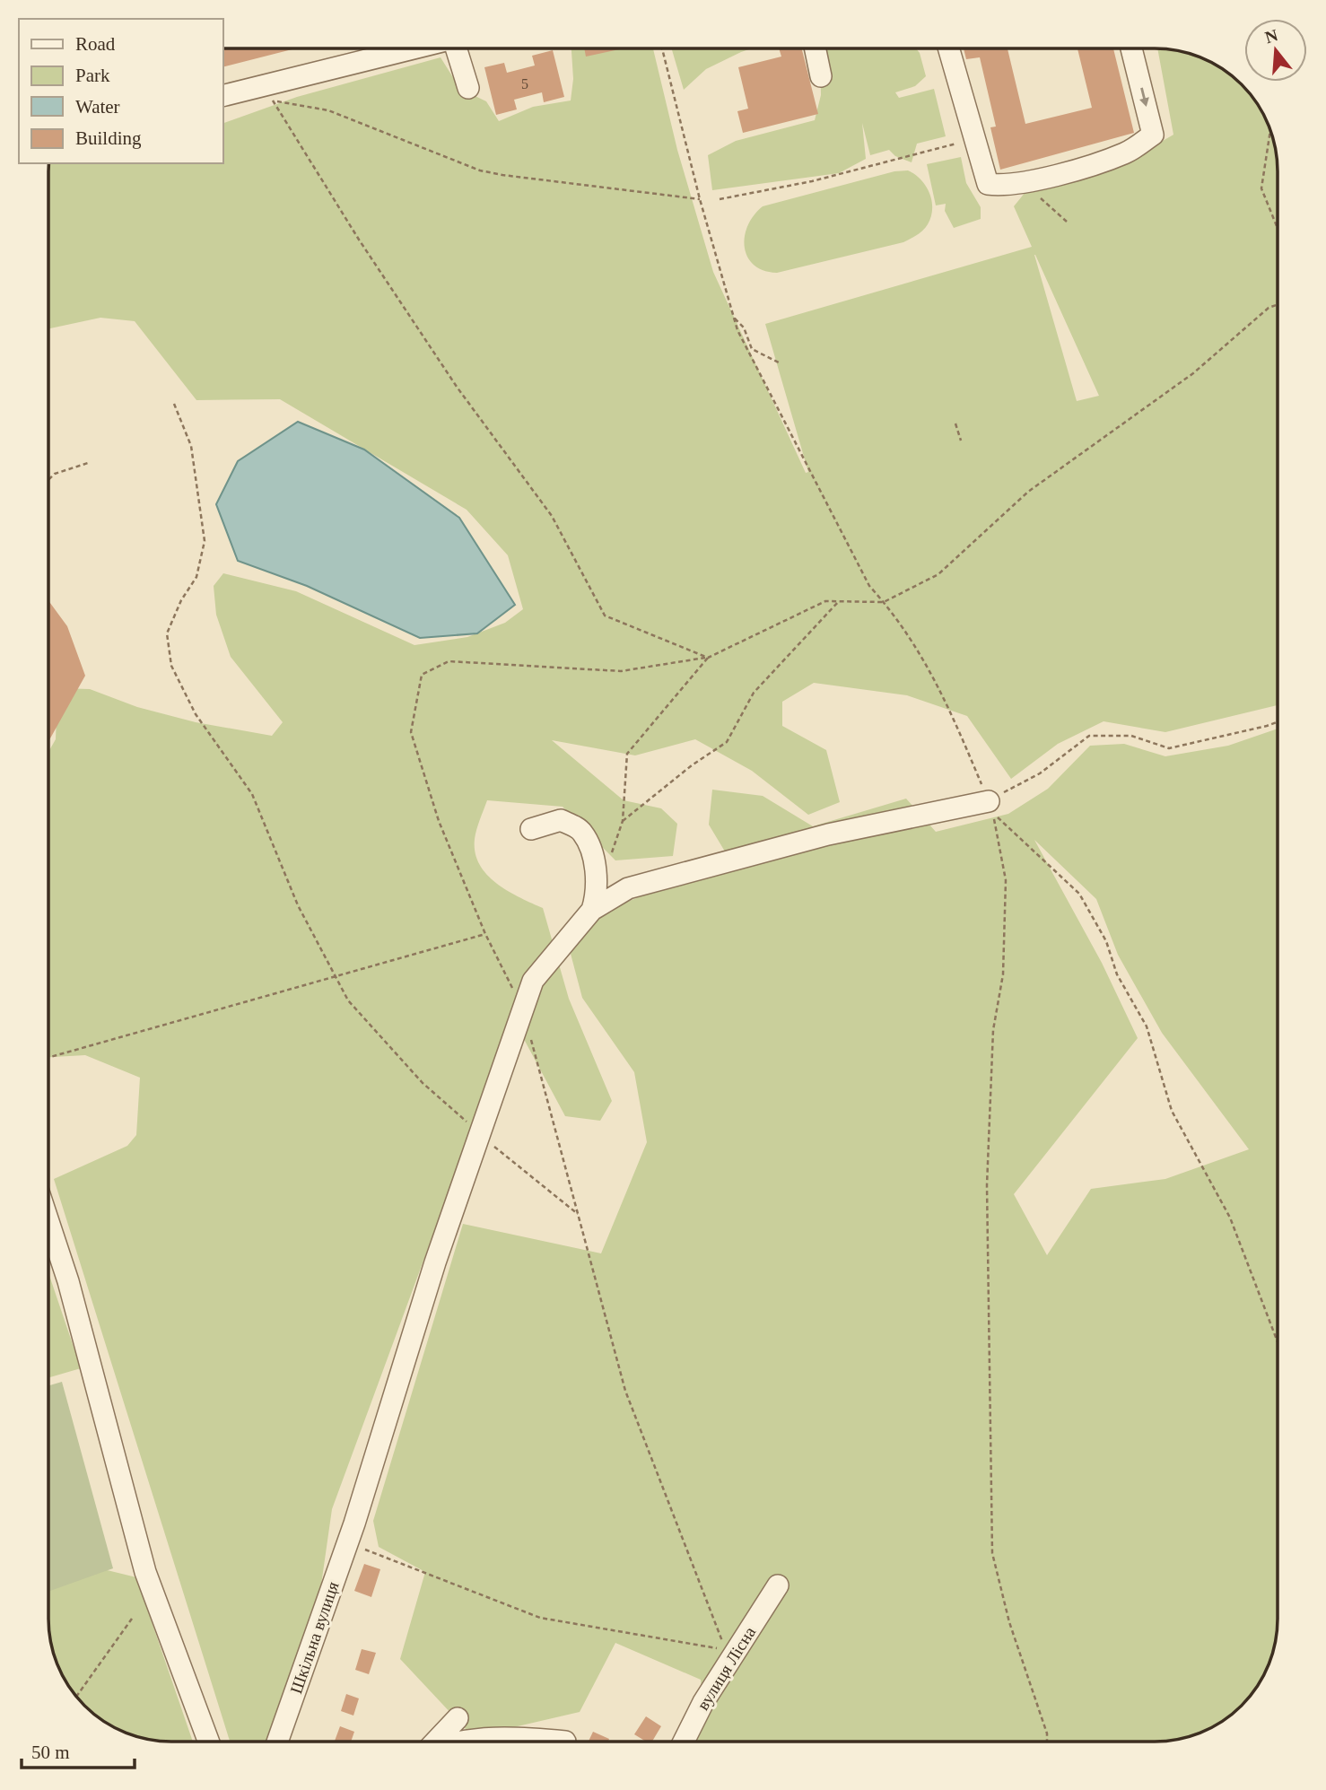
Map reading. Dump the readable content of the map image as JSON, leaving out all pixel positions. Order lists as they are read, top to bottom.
{
  "streets": {
    "street": ["Шкільна вулиця", "вулиця Лісна"]
  },
  "house_numbers": ["5"],
  "legend": [
    "Road",
    "Park",
    "Water",
    "Building"
  ],
  "scale_bar": "50 m",
  "north": "top"
}
